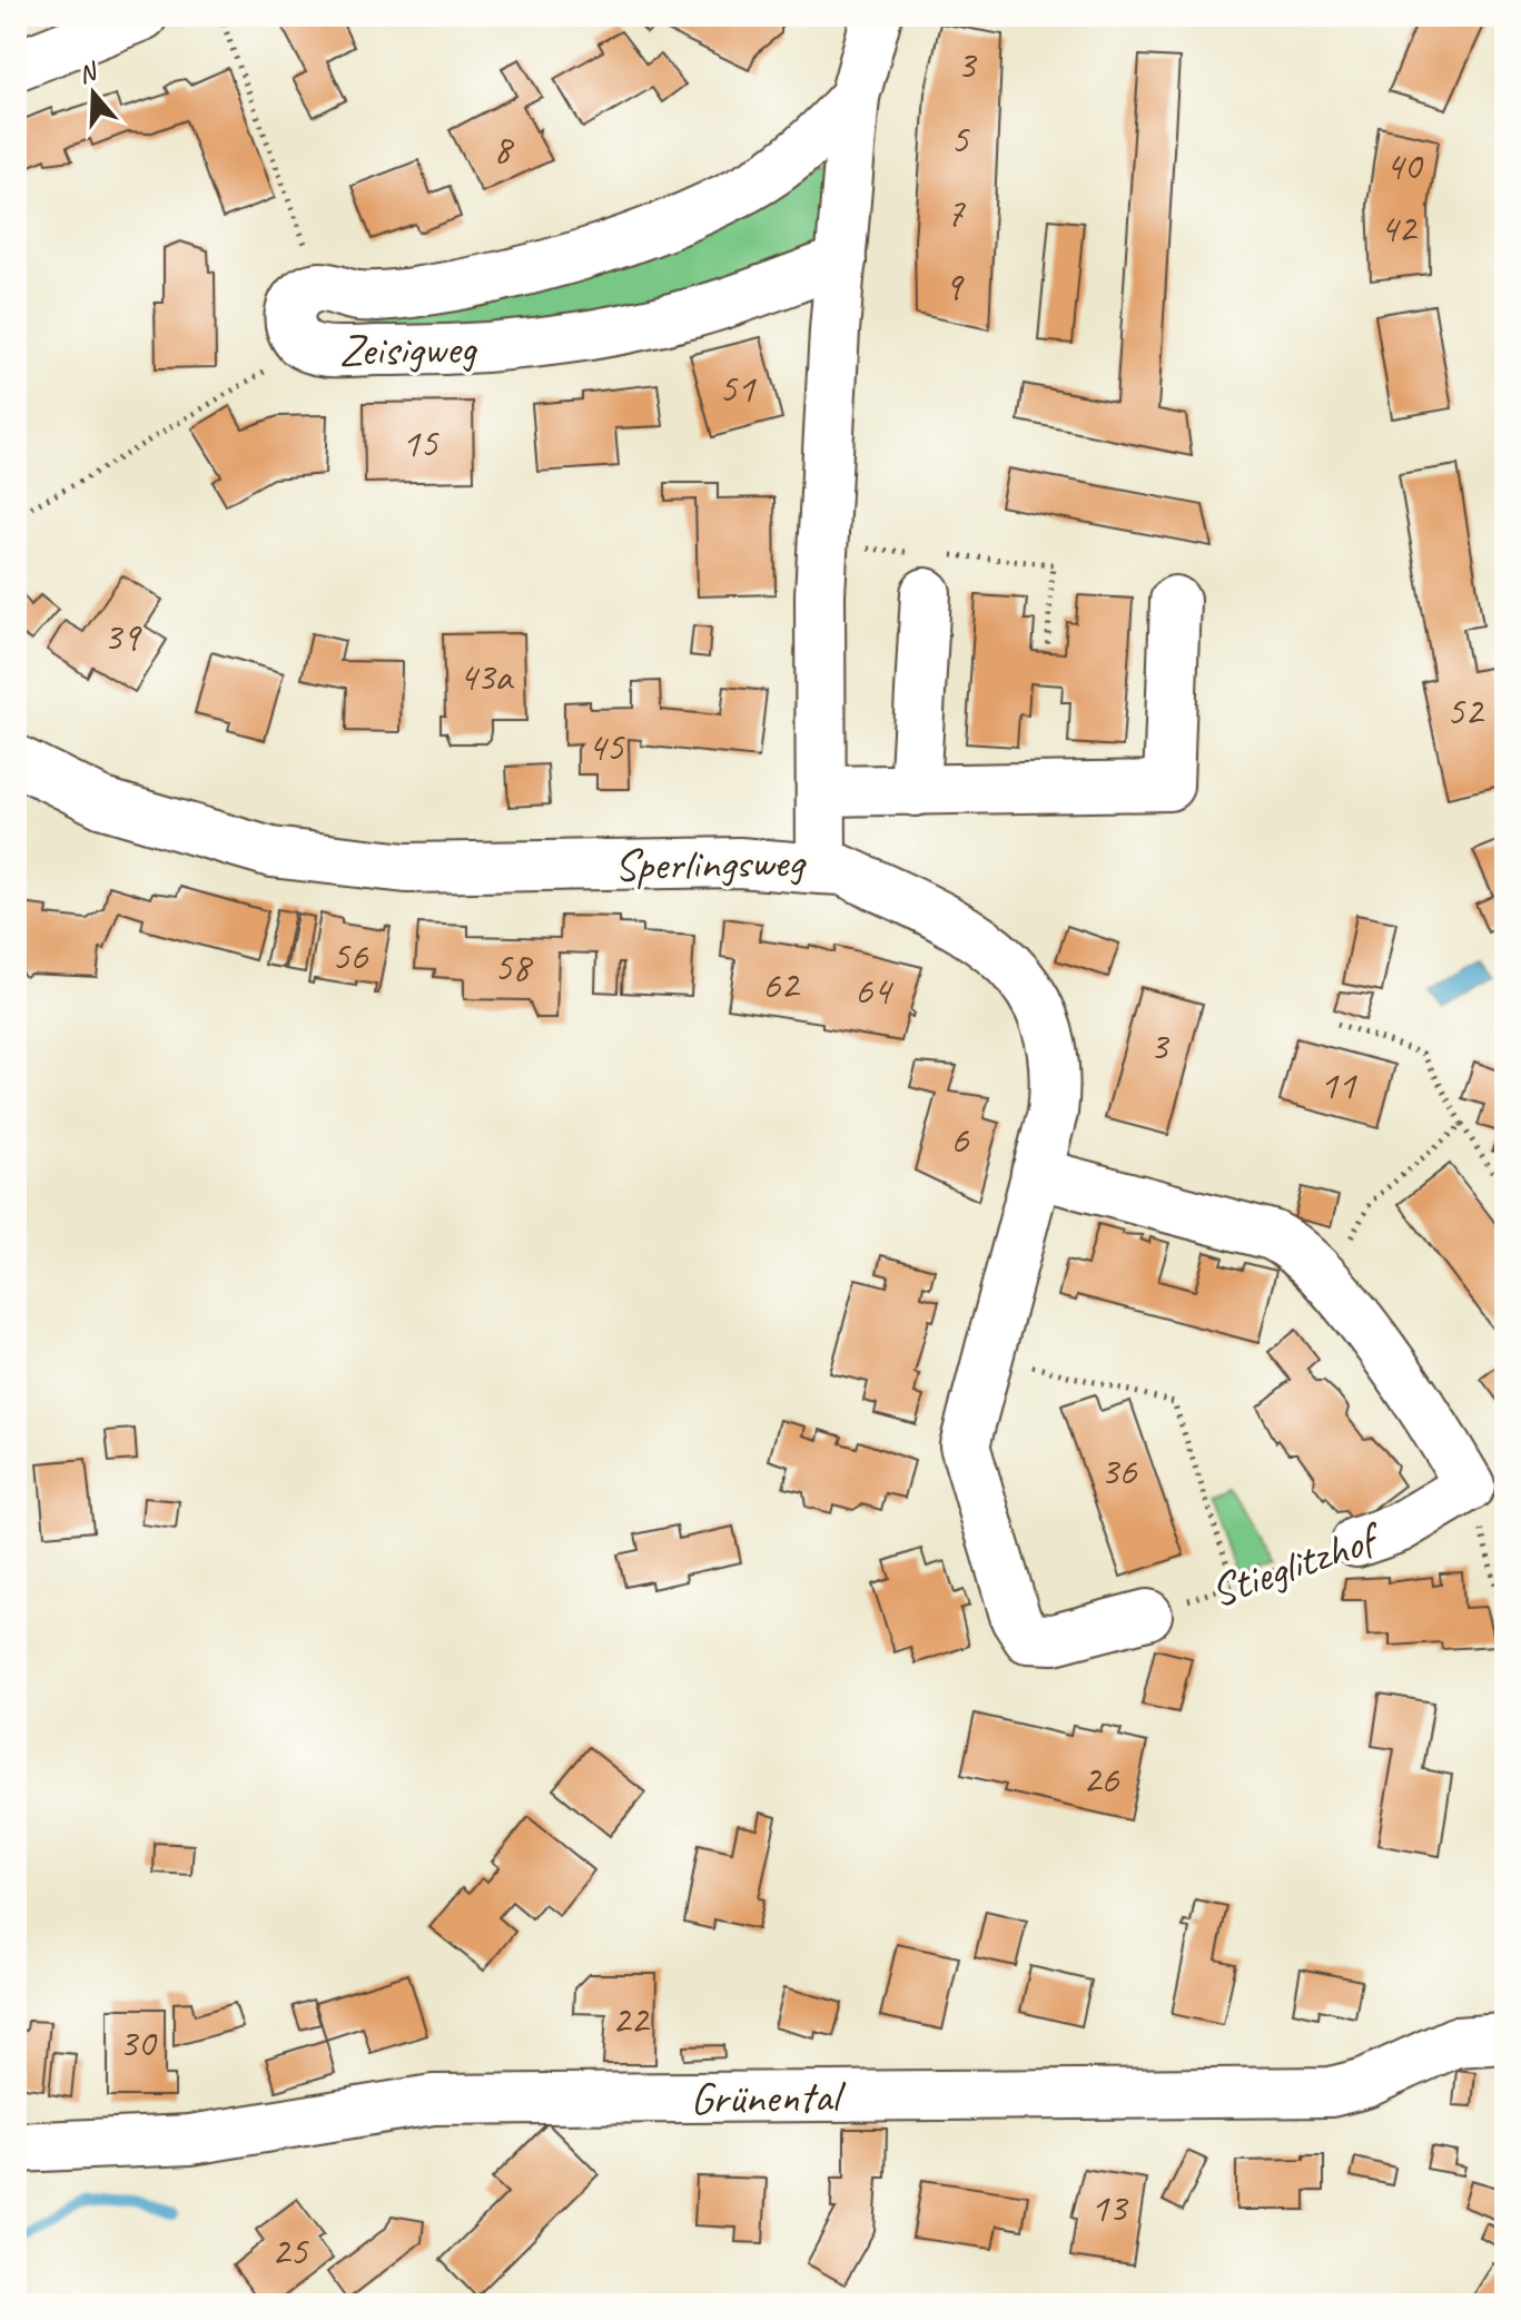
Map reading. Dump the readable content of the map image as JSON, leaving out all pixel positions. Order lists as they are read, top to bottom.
{
  "streets": {
    "street": [
      "Zeisigweg",
      "Sperlingsweg",
      "Stieglitzhof",
      "Grünental"
    ]
  },
  "crossings": [
    ["Zeisigweg", "Sperlingsweg"]
  ],
  "house_numbers": [
    "3",
    "5",
    "8",
    "40",
    "7",
    "42",
    "9",
    "51",
    "15",
    "39",
    "43a",
    "52",
    "45",
    "56",
    "58",
    "62",
    "64",
    "3",
    "11",
    "6",
    "36",
    "26",
    "22",
    "30",
    "13",
    "25"
  ],
  "north": "top"
}
